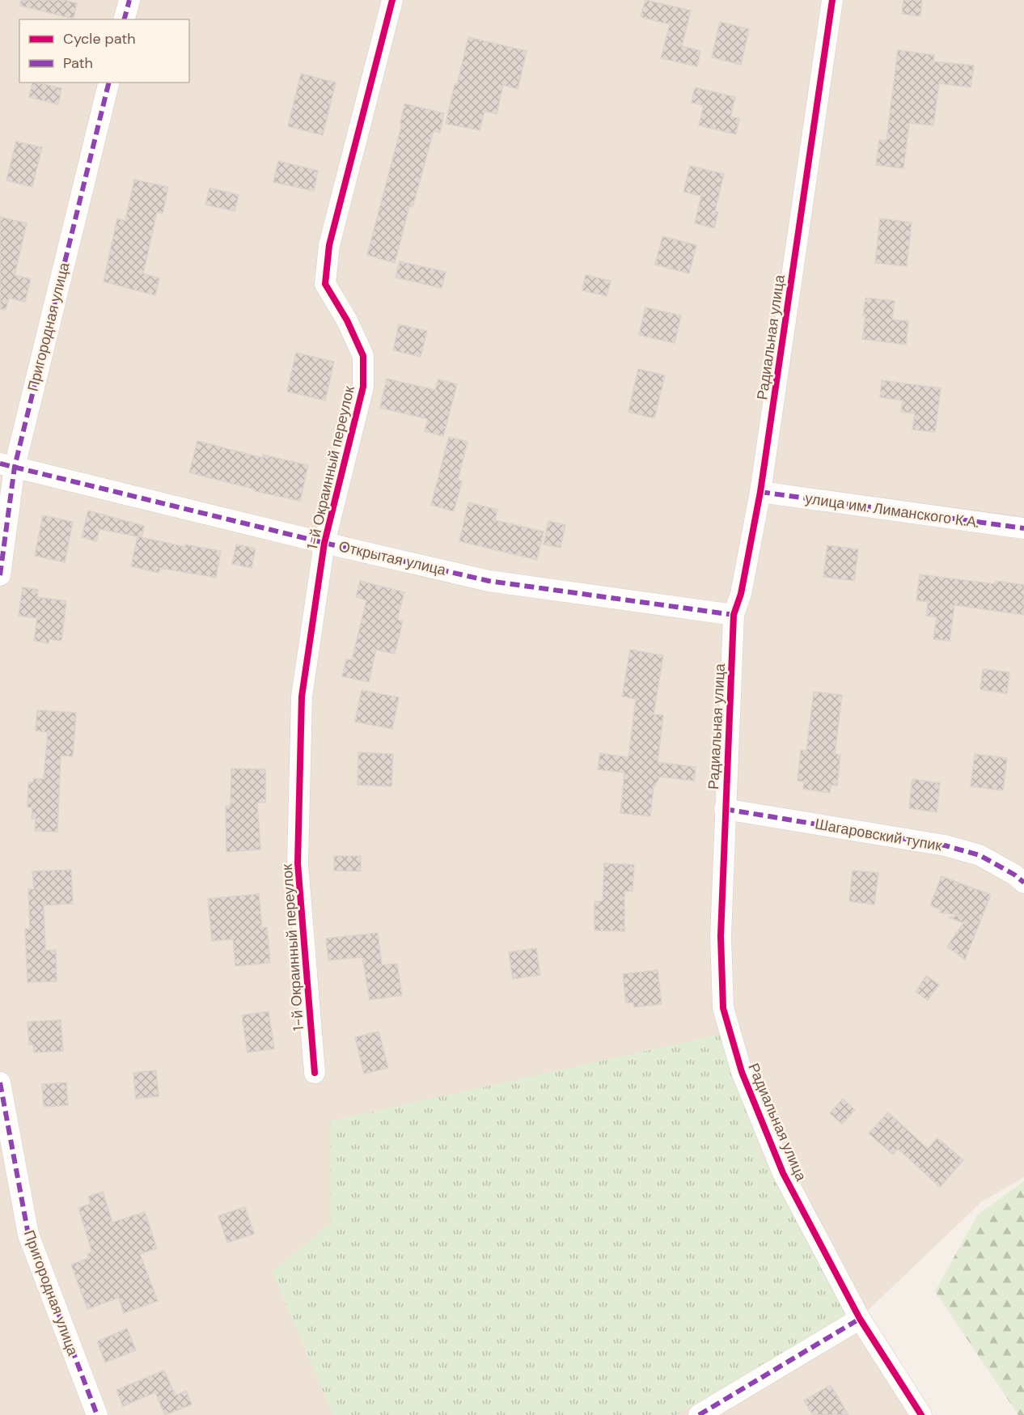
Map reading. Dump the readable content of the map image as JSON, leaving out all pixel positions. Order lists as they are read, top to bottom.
{
  "streets": {
    "street": [
      "Пригородная улица",
      "Радиальная улица",
      "1-й Окраинный переулок",
      "улица им. Лиманского К.А.",
      "Открытая улица",
      "Шагаровский тупик"
    ]
  },
  "crossings": [
    ["Пригородная улица", "Открытая улица"],
    ["Радиальная улица", "улица им. Лиманского К.А."],
    ["Радиальная улица", "Открытая улица"],
    ["Радиальная улица", "Шагаровский тупик"],
    ["1-й Окраинный переулок", "Открытая улица"]
  ],
  "legend": ["Cycle path", "Path"]
}
